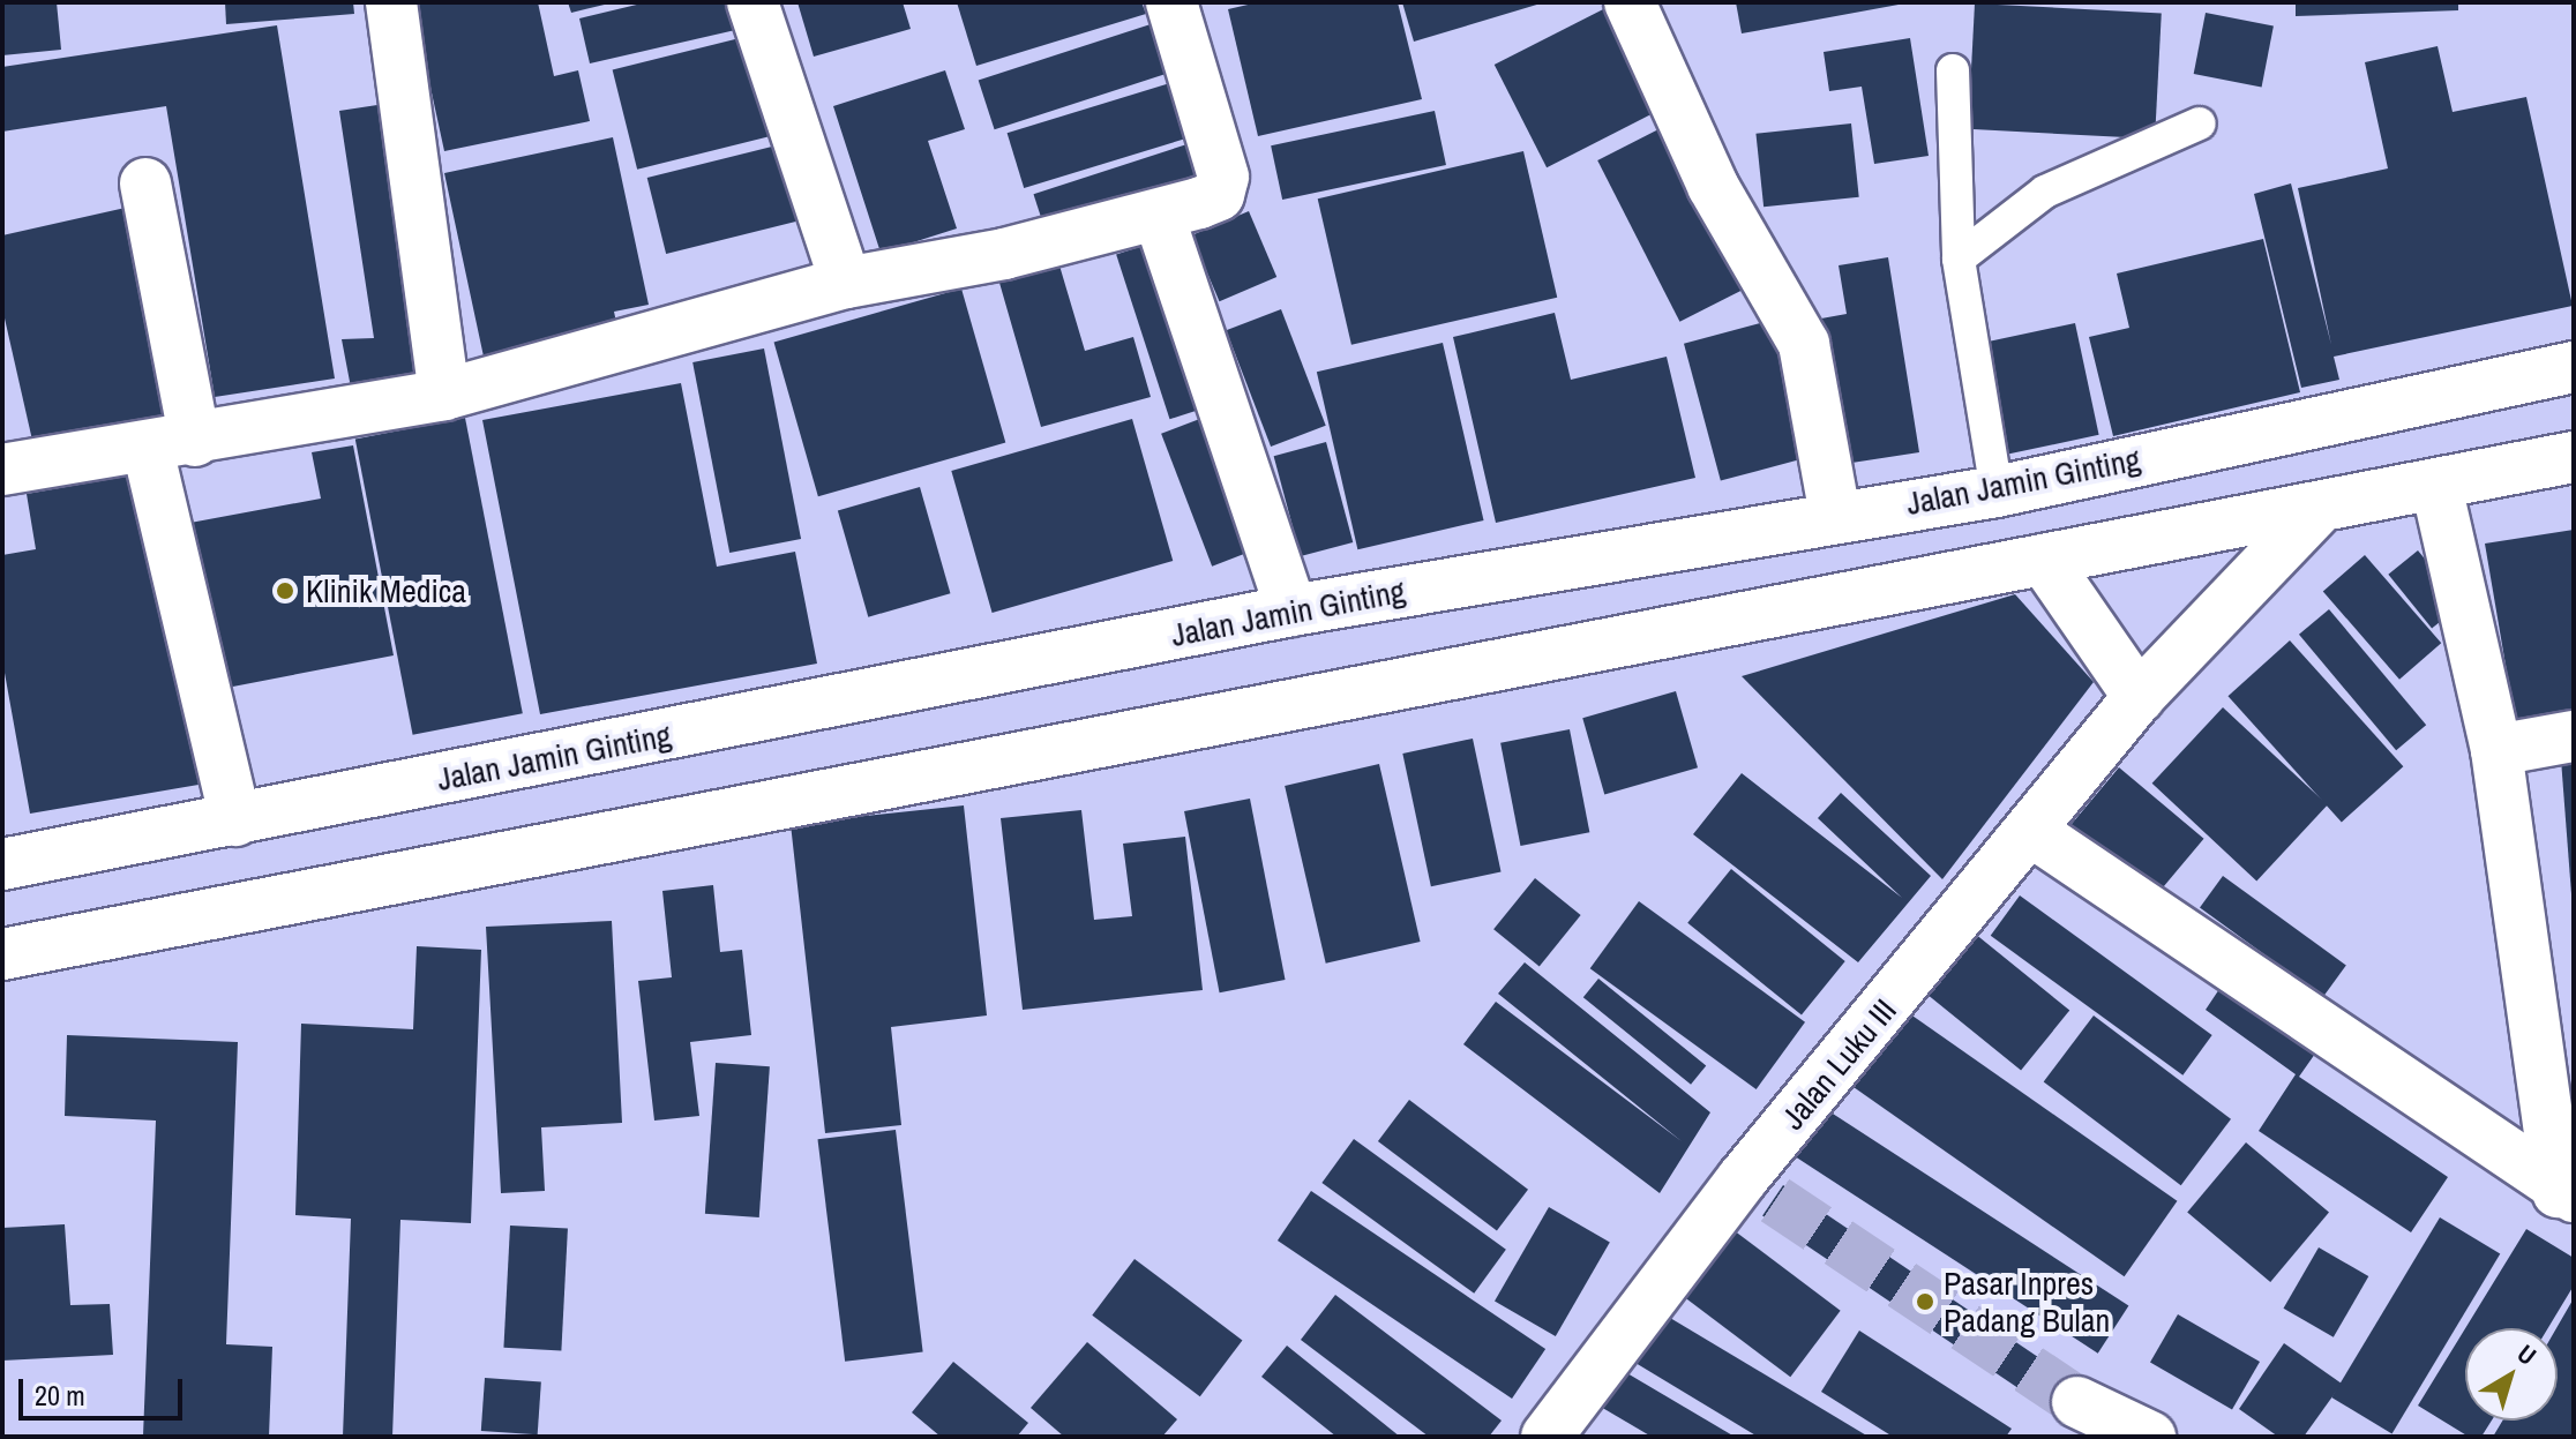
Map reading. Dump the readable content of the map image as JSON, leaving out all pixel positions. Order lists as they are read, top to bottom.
{
  "streets": {
    "main road": ["Jalan Jamin Ginting", "Jalan Luku III"]
  },
  "places": ["Klinik Medica", "Pasar Inpres Padang Bulan"],
  "scale_bar": "20 m",
  "north": "top right"
}
